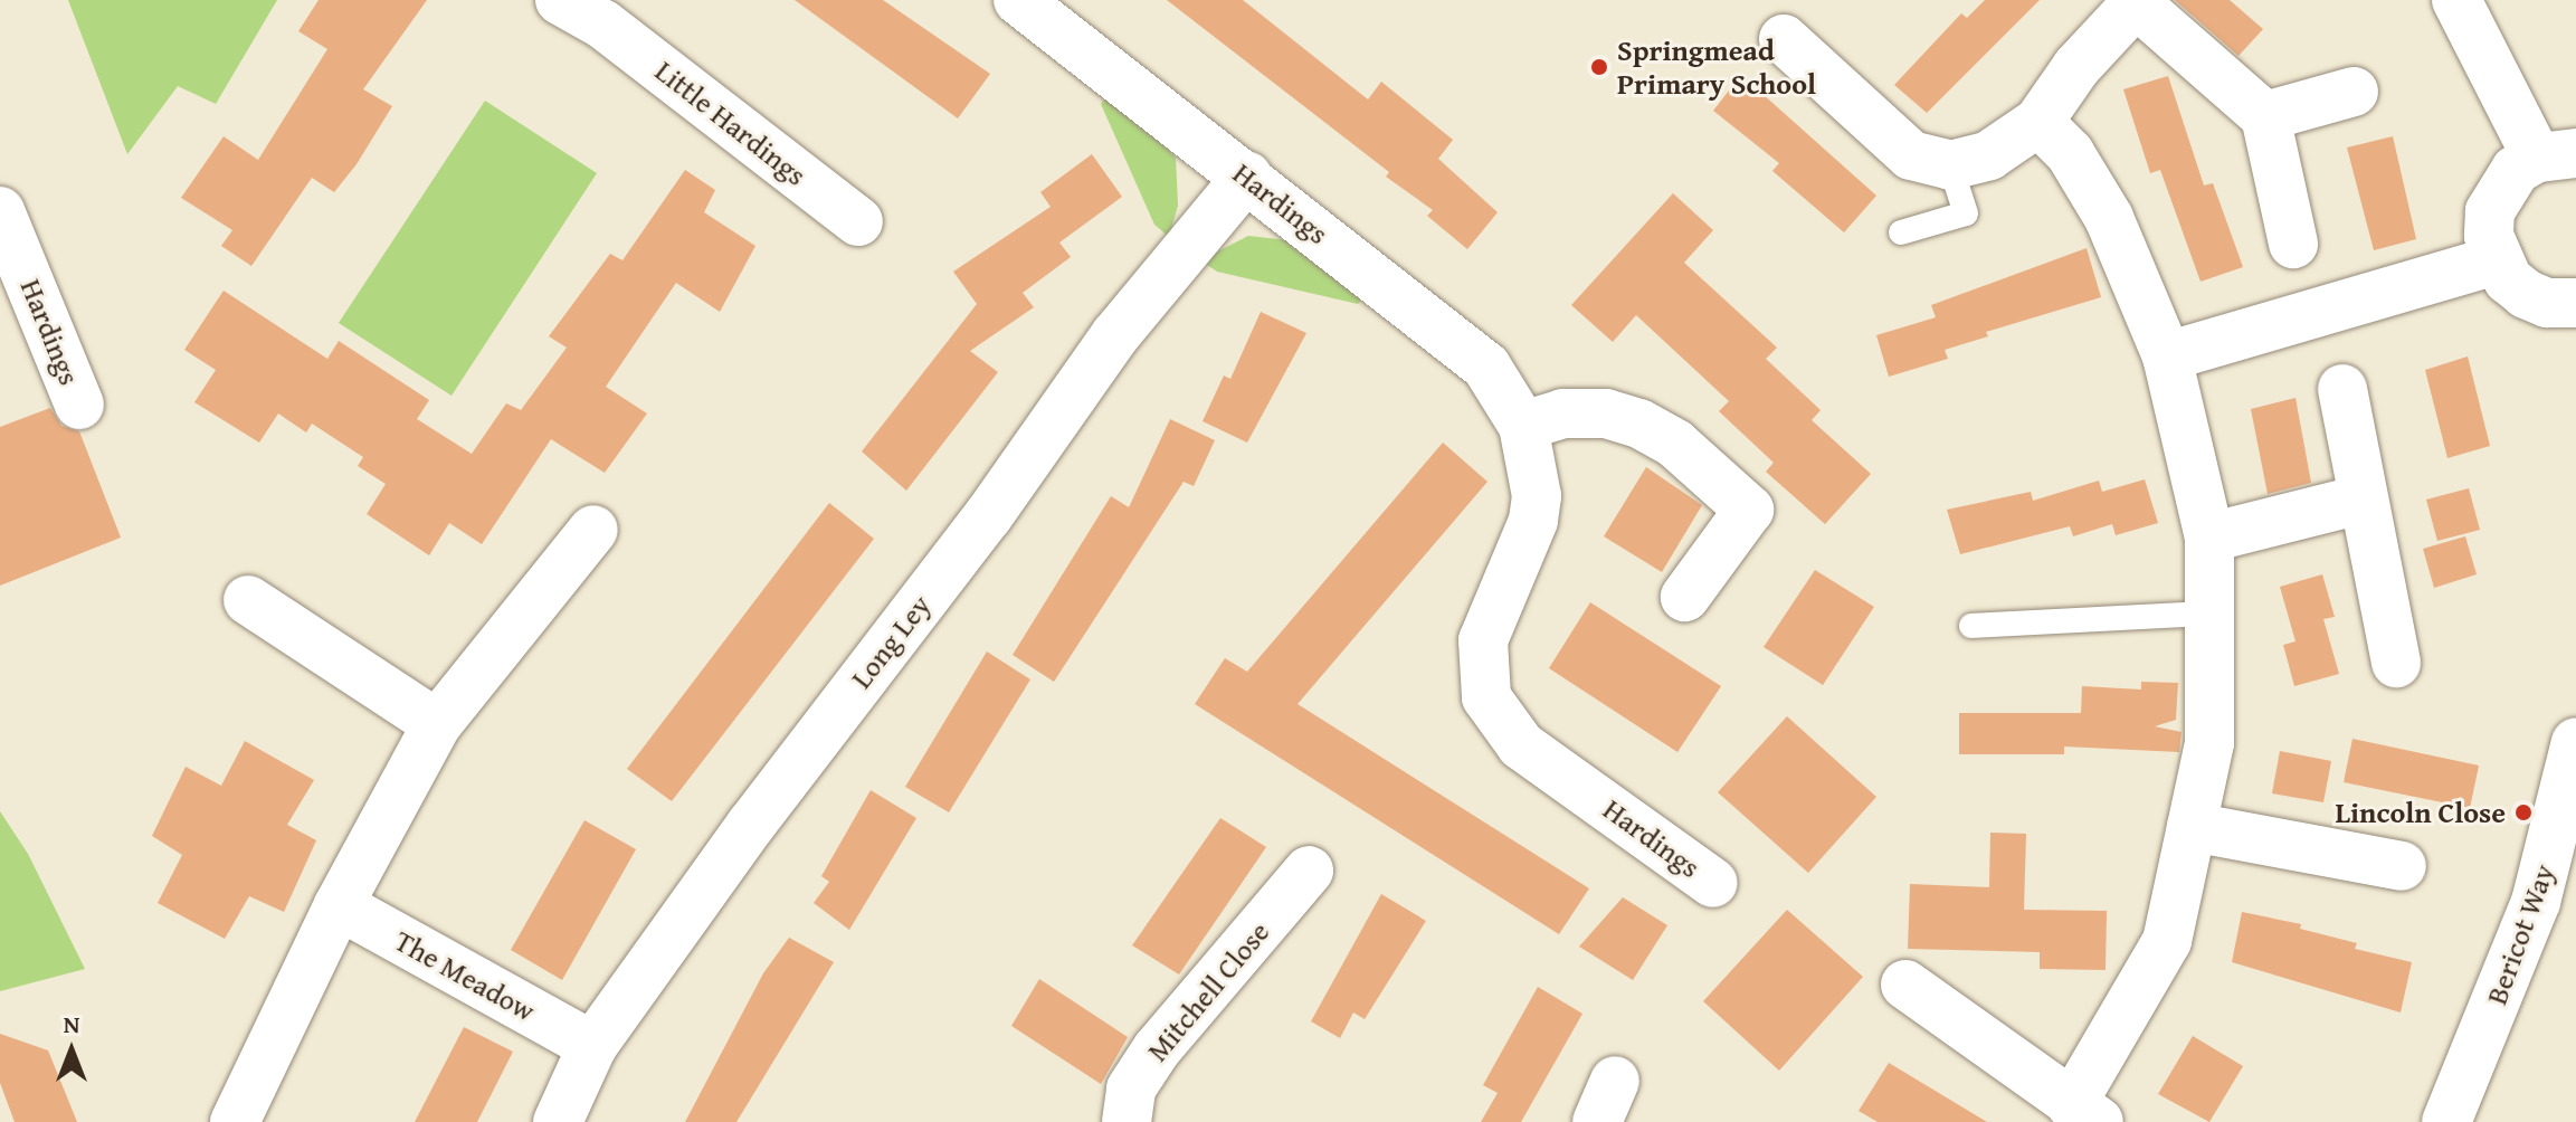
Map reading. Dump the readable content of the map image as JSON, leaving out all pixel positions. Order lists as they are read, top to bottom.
{
  "streets": {
    "street": [
      "Little Hardings",
      "Hardings",
      "Long Ley",
      "Bericot Way",
      "The Meadow",
      "Mitchell Close"
    ]
  },
  "crossings": [
    ["Hardings", "Long Ley"],
    ["Long Ley", "The Meadow"]
  ],
  "places": ["Springmead Primary School", "Lincoln Close"],
  "north": "top"
}
